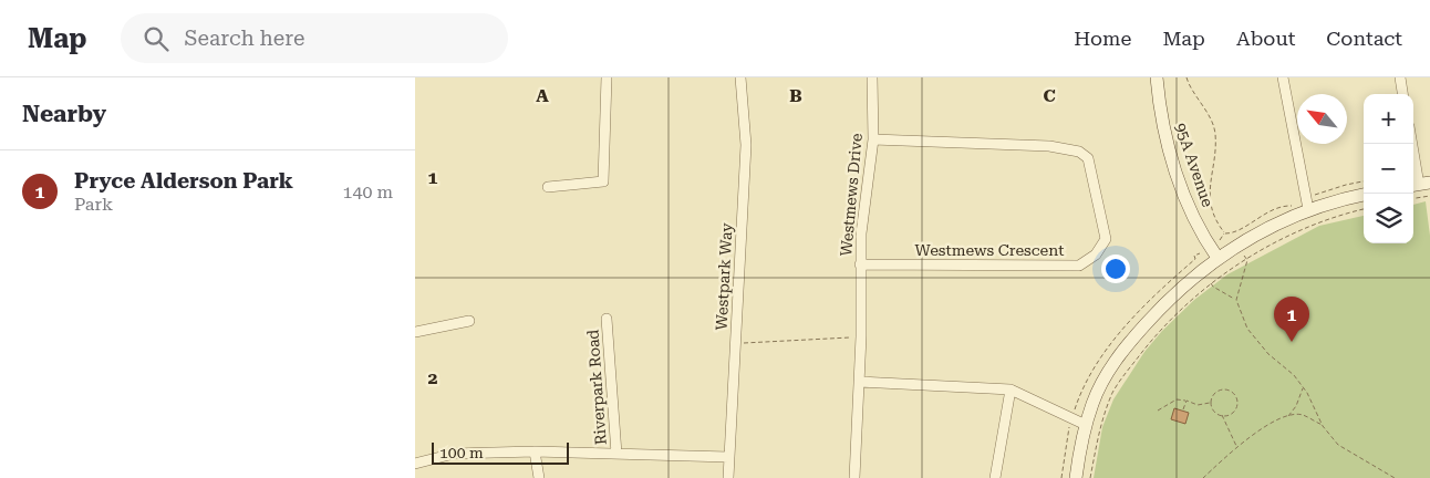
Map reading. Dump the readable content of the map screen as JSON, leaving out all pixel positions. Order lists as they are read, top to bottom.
{
  "streets": {
    "street": [
      "95A Avenue",
      "Westmews Drive",
      "Westmews Crescent",
      "Westpark Way",
      "Riverpark Road"
    ]
  },
  "crossings": [
    ["Westmews Drive", "Westmews Crescent"],
    ["Westpark Way", "Riverpark Road"]
  ],
  "scale_bar": "100 m",
  "north": "top left",
  "page": {
    "header": "Map",
    "search": "Search here",
    "nav": [
      "Home",
      "Map",
      "About",
      "Contact"
    ],
    "heading": "Nearby",
    "map_buttons": ["+", "−"],
    "list": [
      {
        "mark": "1",
        "name": "Pryce Alderson Park",
        "note": "Park",
        "value": "140 m"
      }
    ],
    "pins": "1",
    "scale": "100 m"
  },
  "grid": {
    "columns": ["A", "B", "C"],
    "rows": ["1", "2"]
  }
}
